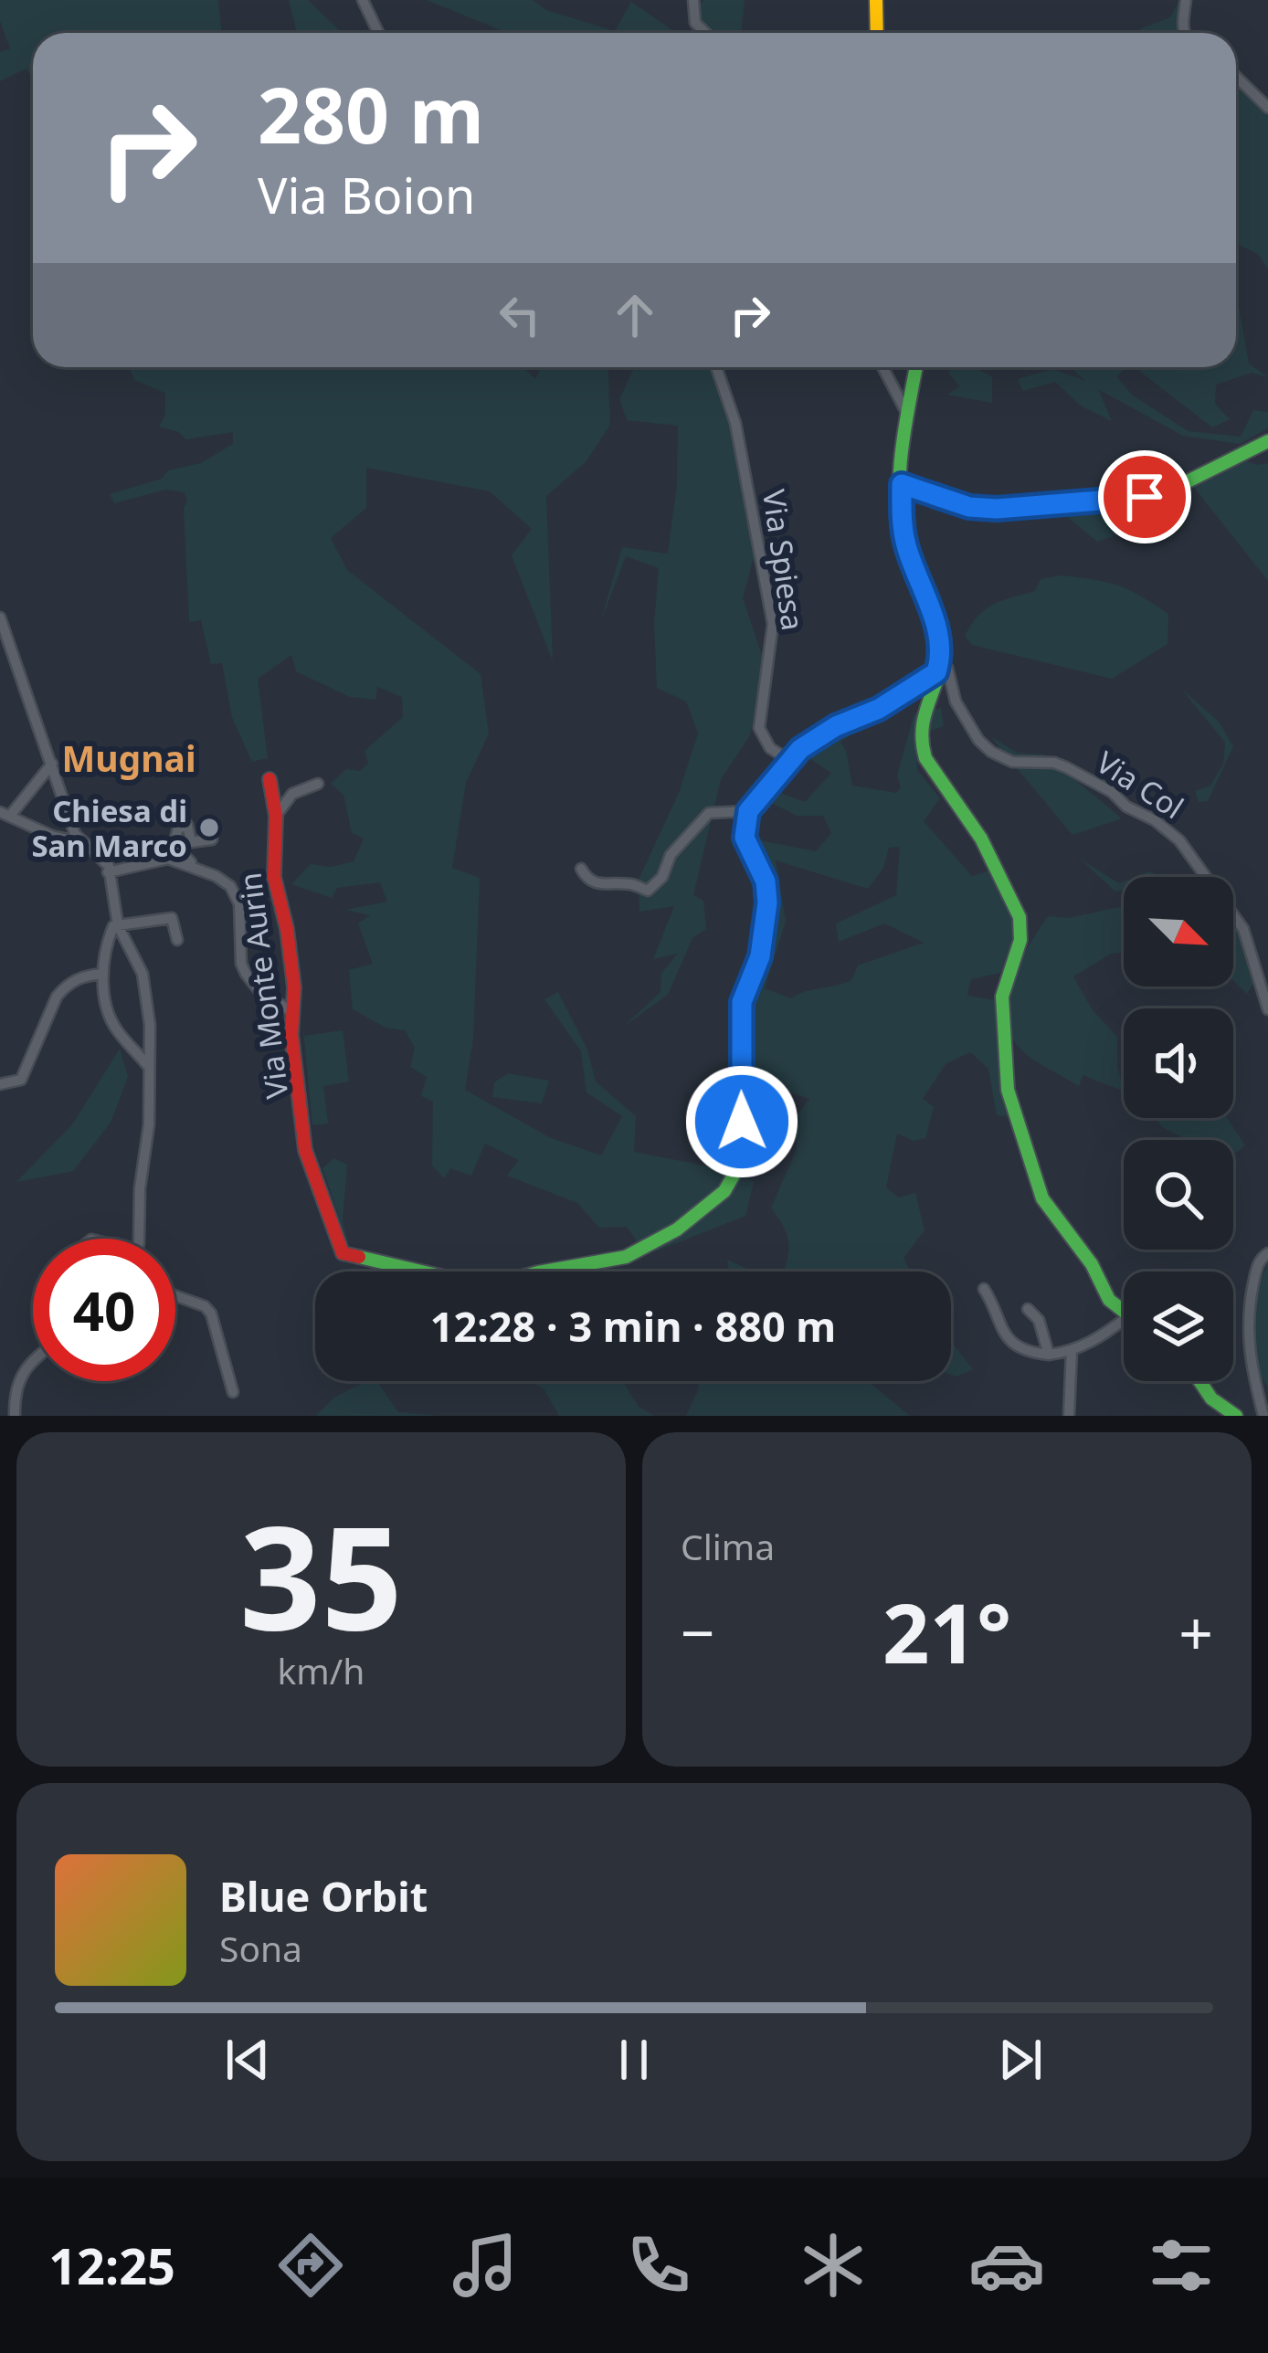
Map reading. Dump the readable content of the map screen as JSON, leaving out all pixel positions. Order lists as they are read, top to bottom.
{
  "streets": {
    "street": ["Via Spiesa", "Via Col", "Via Monte Aurin"]
  },
  "districts": ["Mugnai"],
  "places": ["Chiesa di San Marco"],
  "north": "bottom right",
  "page": {
    "turn": ["280 m", "Via Boion"],
    "limit": "40",
    "trip": "12:28 · 3 min · 880 m",
    "tile": [
      ["35", "km/h"],
      "Clima"
    ],
    "heat": ["−", "21°", "+"],
    "song": ["Blue Orbit", "Sona"],
    "tabs": "12:25"
  }
}
